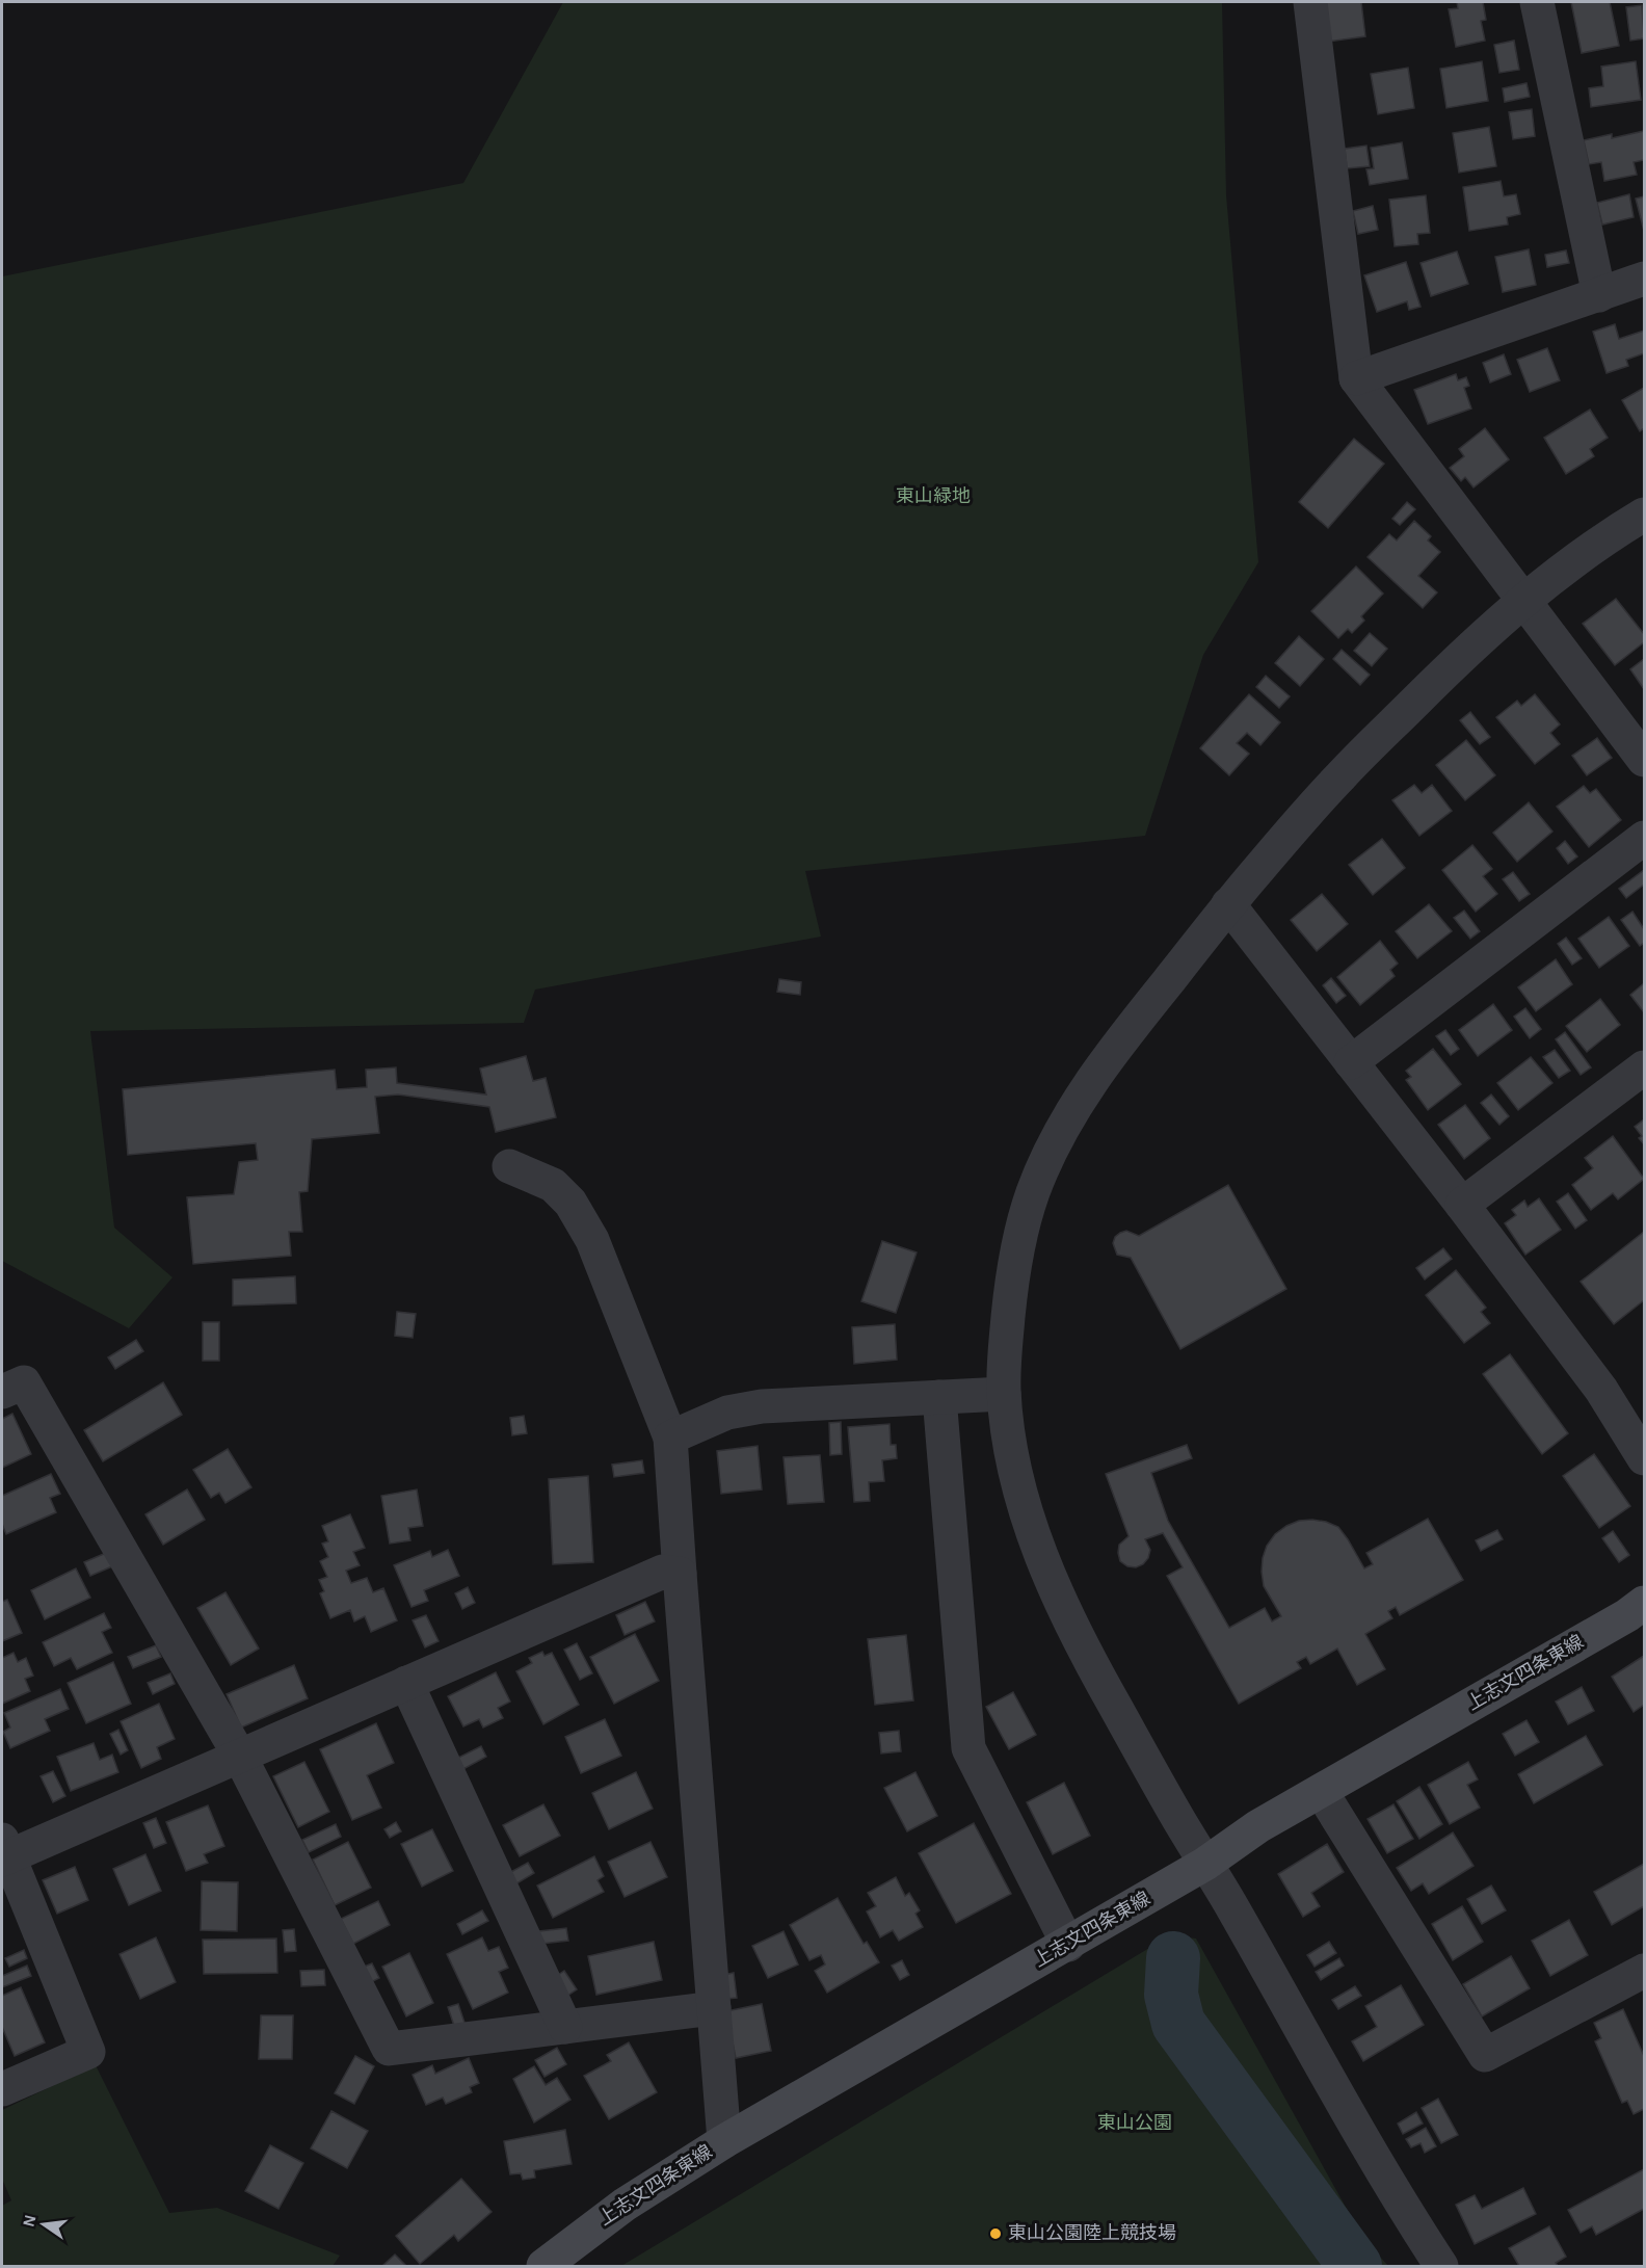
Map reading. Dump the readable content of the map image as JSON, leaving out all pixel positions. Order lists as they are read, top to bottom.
{
  "streets": {
    "main road": ["上志文四条東線"]
  },
  "parks": ["東山緑地", "東山公園"],
  "places": ["東山公園陸上競技場"],
  "north": "left"
}
